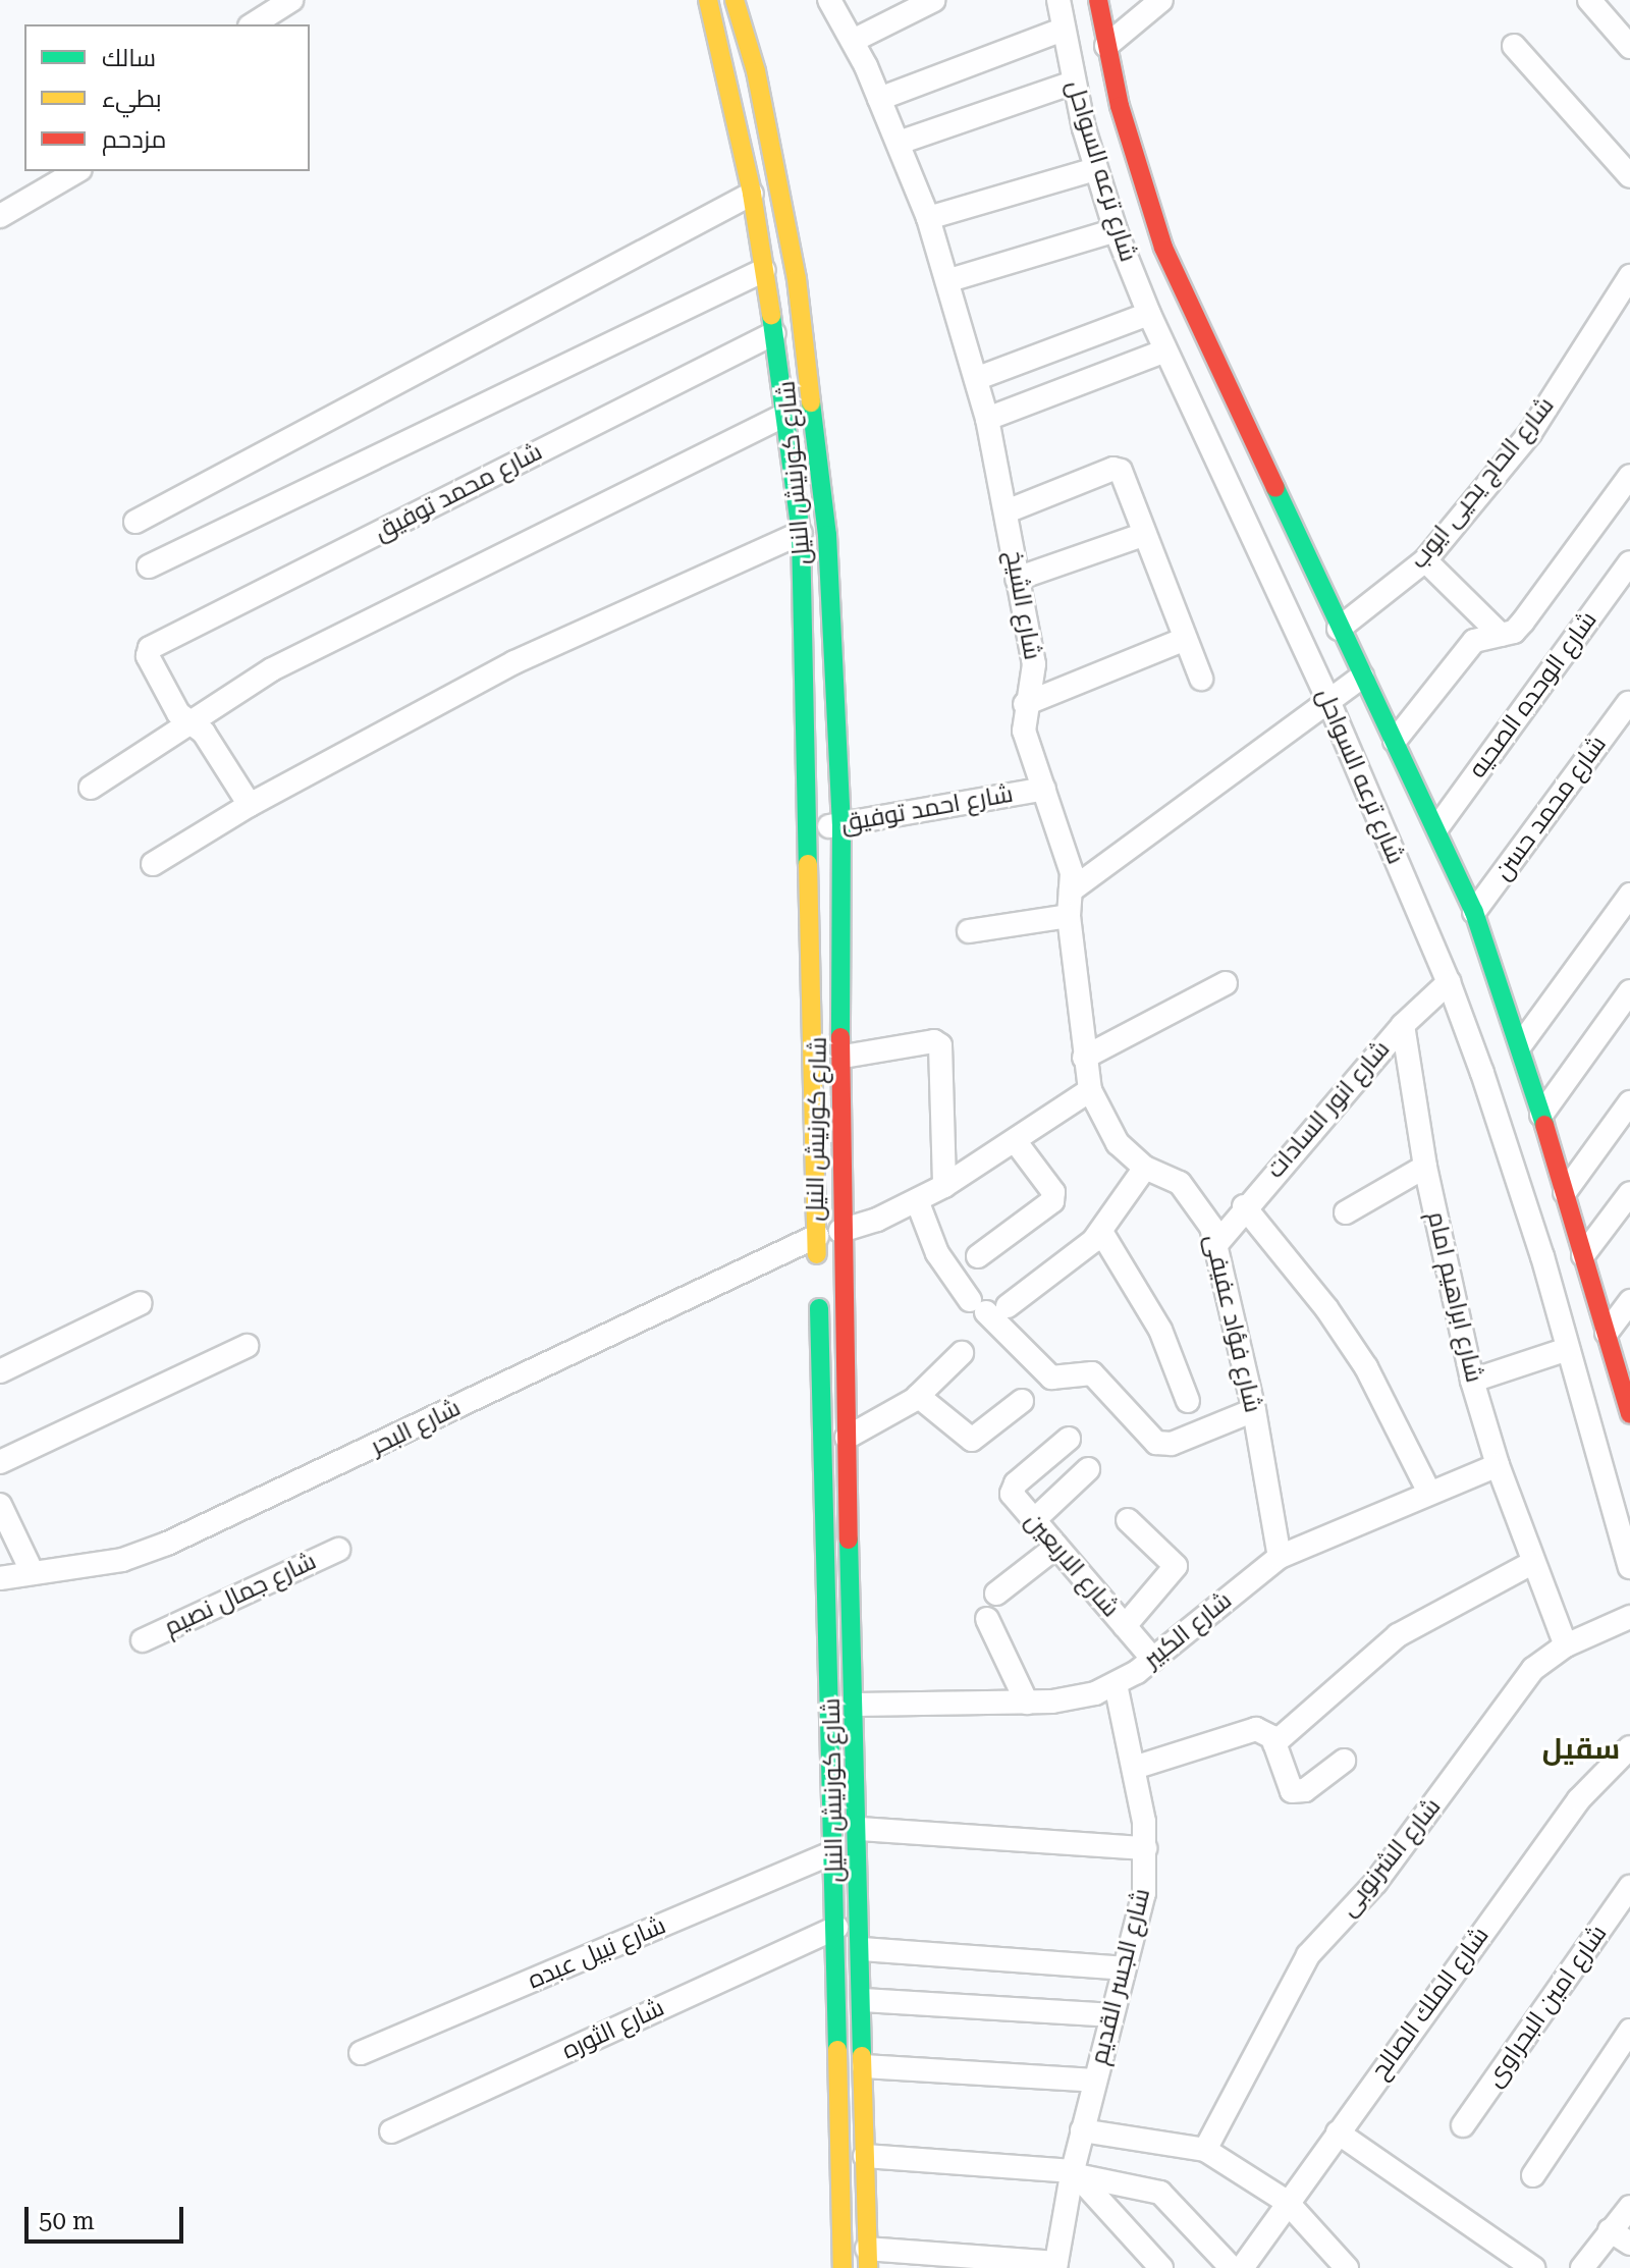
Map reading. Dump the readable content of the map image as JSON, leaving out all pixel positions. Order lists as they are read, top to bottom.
{
  "streets": {
    "main road": ["شارع ترعه السواحل", "شارع كورنيش النيل"],
    "street": [
      "شارع الحاج يحيى ايوب",
      "شارع محمد توفيق",
      "شارع الشيخ",
      "شارع الوحده الصحيه",
      "شارع محمد حسن",
      "شارع احمد توفيق",
      "شارع انور السادات",
      "شارع ابراهيم امام",
      "شارع فؤاد عفيفى",
      "شارع البحر",
      "شارع الاربعين",
      "شارع جمال نصيم",
      "شارع الكبير",
      "شارع الشرنوبى",
      "شارع نبيل عبده",
      "شارع الجسر القديم",
      "شارع الملك الصالح",
      "شارع امين البحراوى",
      "شارع الثوره"
    ]
  },
  "crossings": [
    ["شارع ترعه السواحل", "شارع الحاج يحيى ايوب"],
    ["شارع ترعه السواحل", "شارع الوحده الصحيه"],
    ["شارع ترعه السواحل", "شارع محمد حسن"],
    ["شارع ترعه السواحل", "شارع انور السادات"],
    ["شارع كورنيش النيل", "شارع محمد توفيق"],
    ["شارع كورنيش النيل", "شارع احمد توفيق"],
    ["شارع كورنيش النيل", "شارع البحر"],
    ["شارع كورنيش النيل", "شارع الكبير"],
    ["شارع كورنيش النيل", "شارع نبيل عبده"],
    ["شارع كورنيش النيل", "شارع الثوره"],
    ["شارع الشيخ", "شارع احمد توفيق"],
    ["شارع الشيخ", "شارع فؤاد عفيفى"],
    ["شارع انور السادات", "شارع ابراهيم امام"],
    ["شارع انور السادات", "شارع فؤاد عفيفى"],
    ["شارع ابراهيم امام", "شارع الكبير"],
    ["شارع ابراهيم امام", "شارع الشرنوبى"],
    ["شارع فؤاد عفيفى", "شارع الكبير"],
    ["شارع الاربعين", "شارع الكبير"],
    ["شارع الكبير", "شارع الجسر القديم"]
  ],
  "districts": ["سقيل"],
  "legend": ["سالك", "بطيء", "مزدحم"],
  "scale_bar": "50 m"
}
